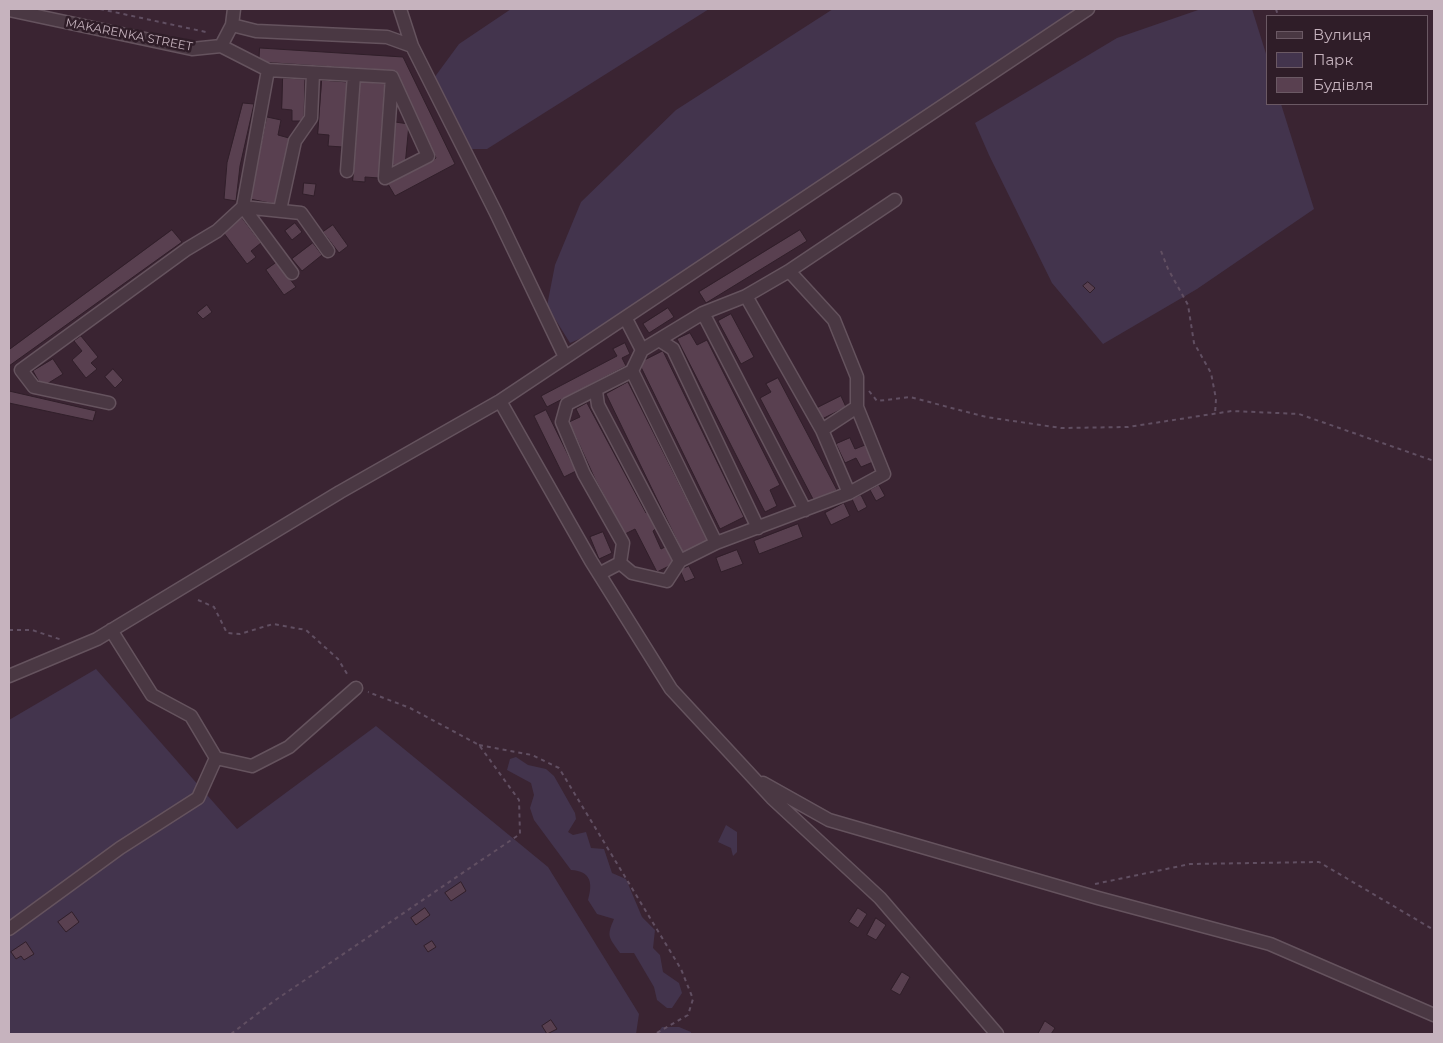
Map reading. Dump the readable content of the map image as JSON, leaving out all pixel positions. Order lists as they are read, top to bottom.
{
  "streets": {
    "street": ["MAKARENKA STREET"]
  },
  "legend": ["Вулиця", "Парк", "Будівля"]
}
